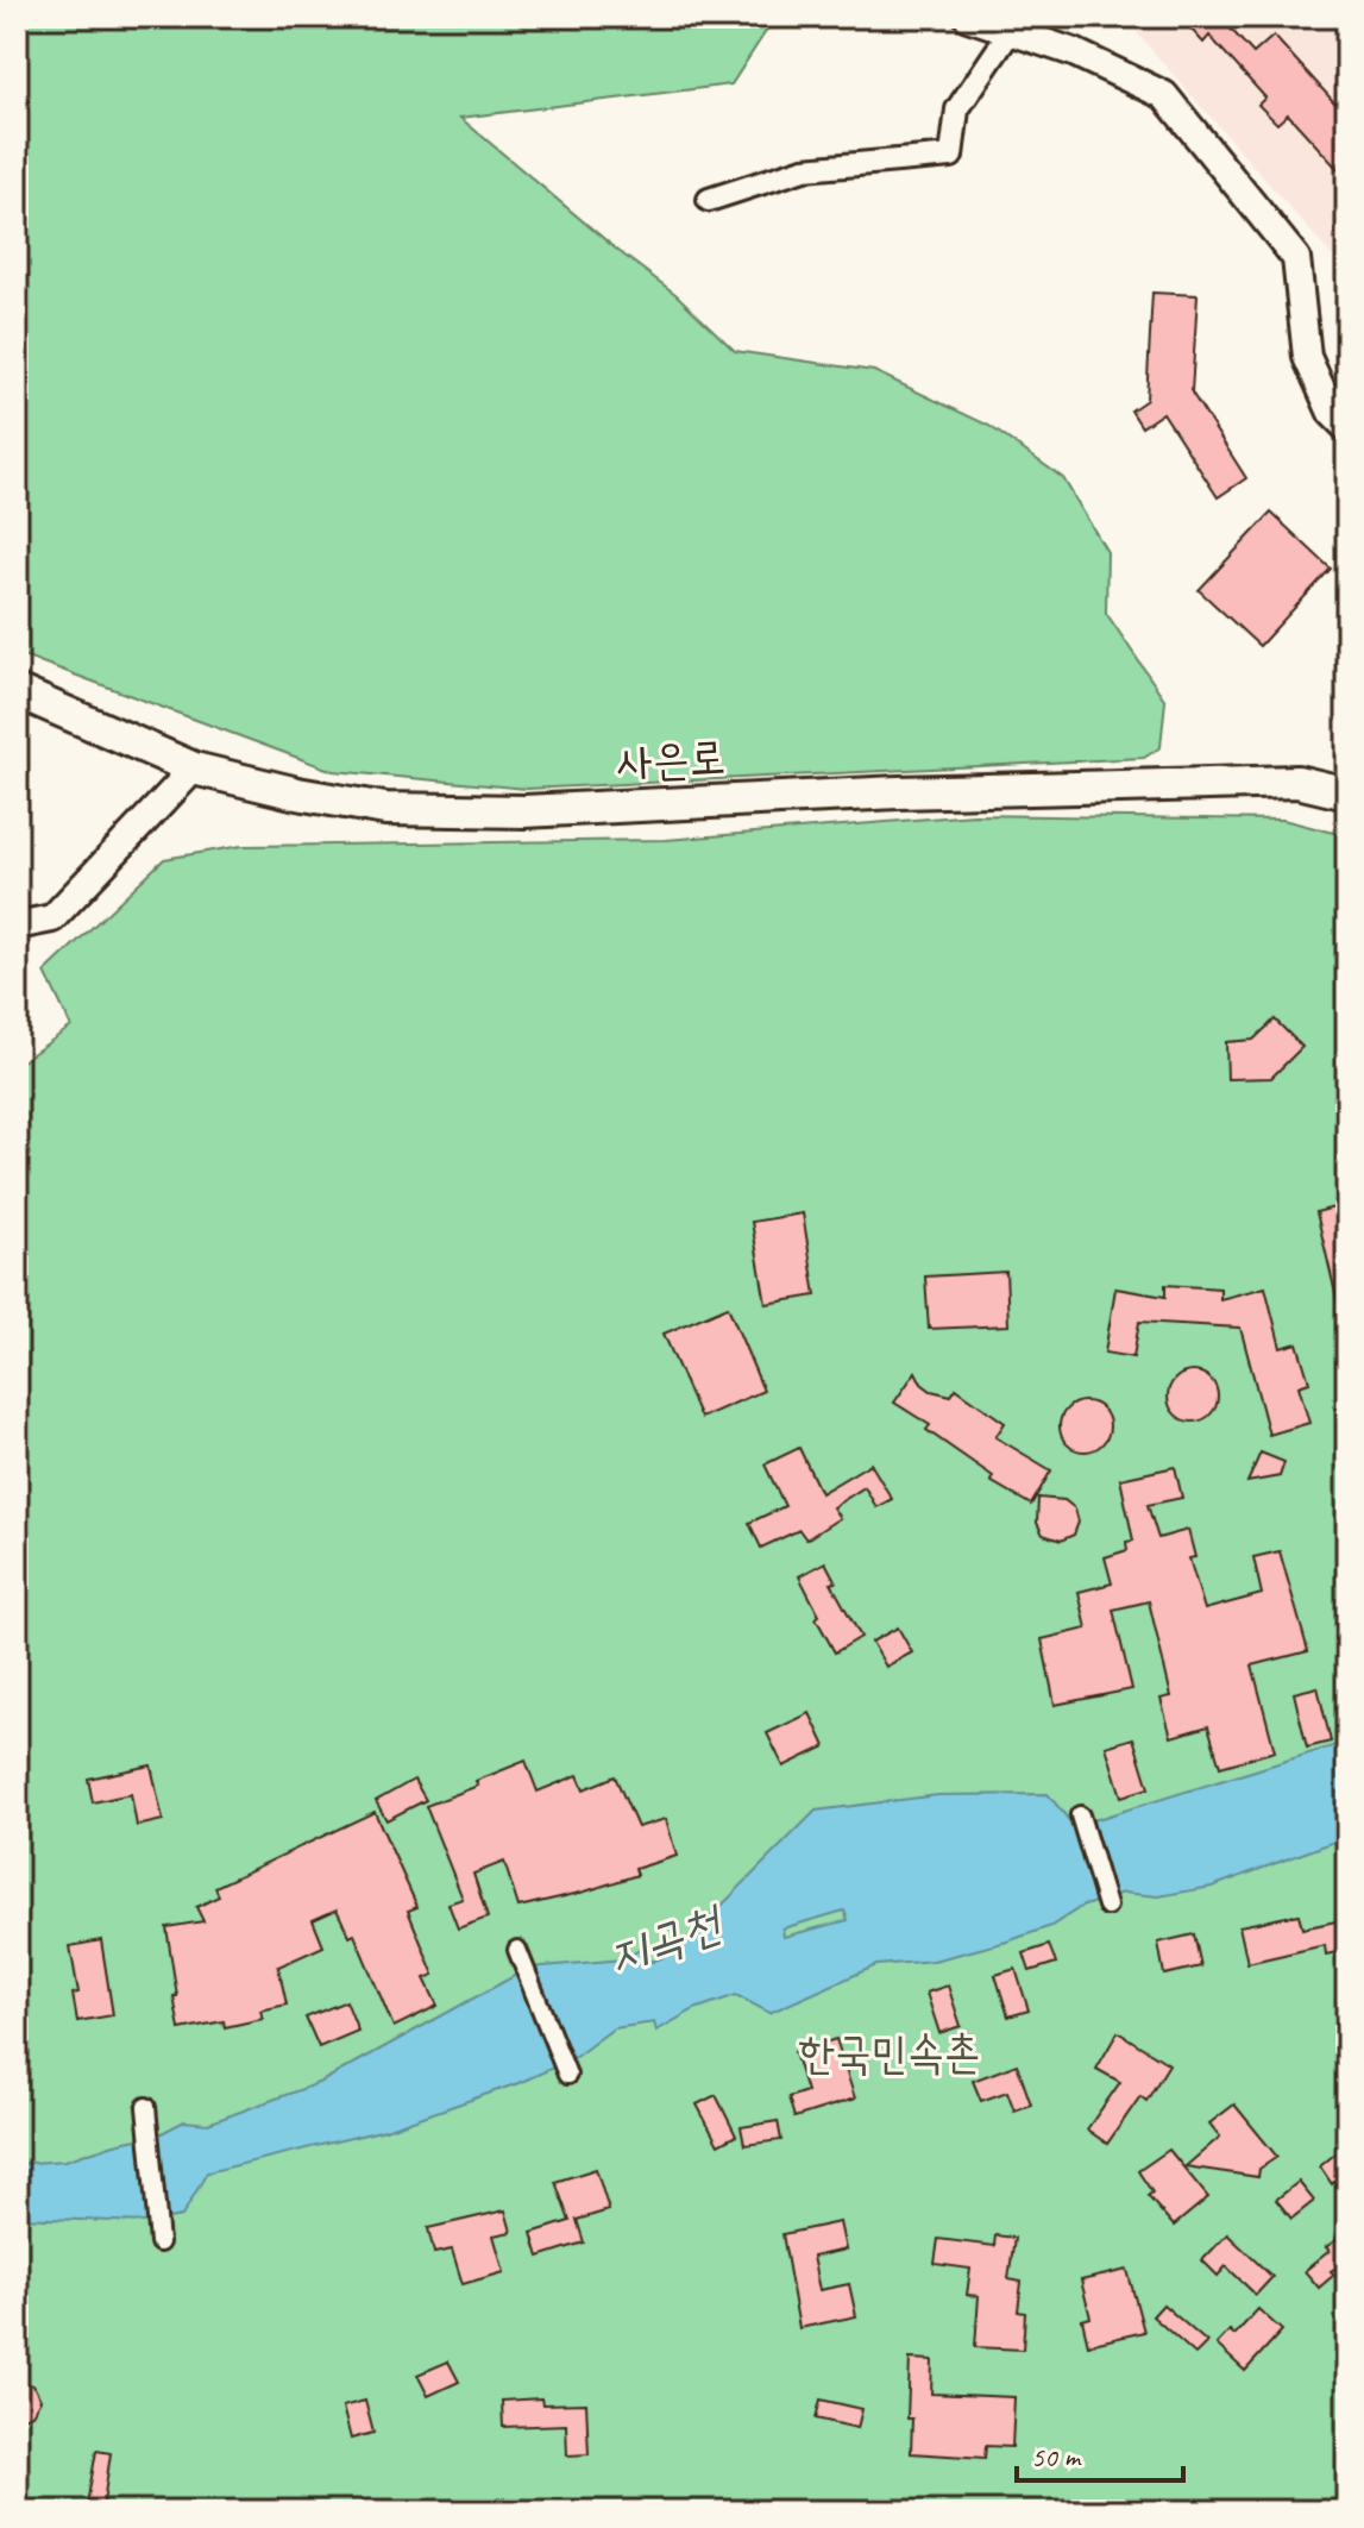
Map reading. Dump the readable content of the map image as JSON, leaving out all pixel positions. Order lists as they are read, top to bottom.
{
  "streets": {
    "main road": ["사은로"]
  },
  "water": ["지곡천"],
  "parks": ["한국민속촌"],
  "scale_bar": "50 m"
}
